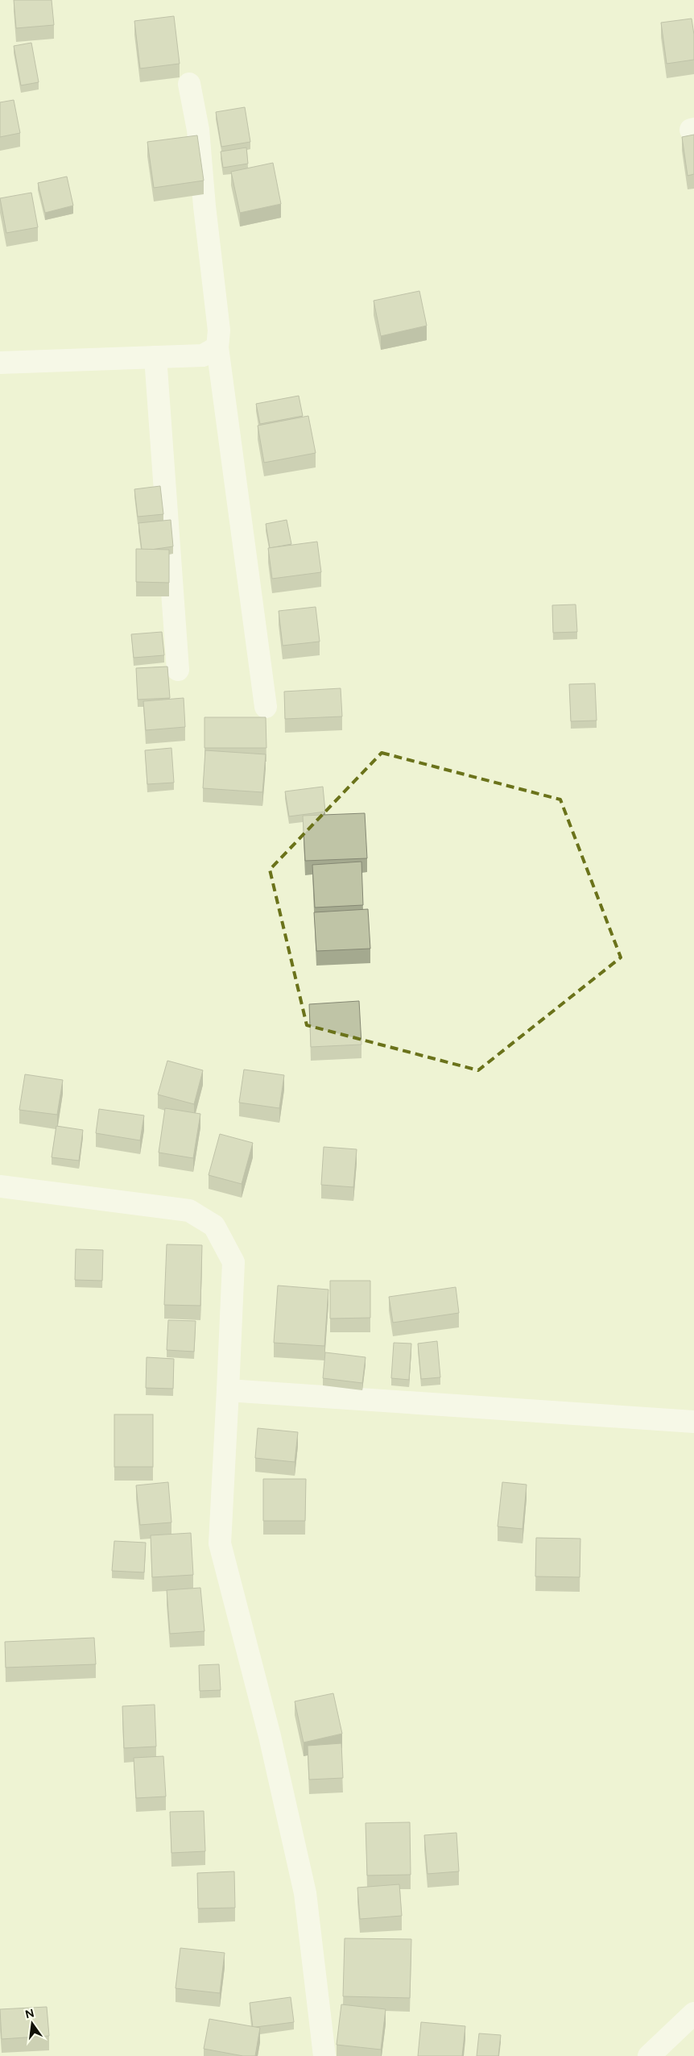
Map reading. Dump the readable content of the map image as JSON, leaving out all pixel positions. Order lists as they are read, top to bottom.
{
  "north": "top"
}
